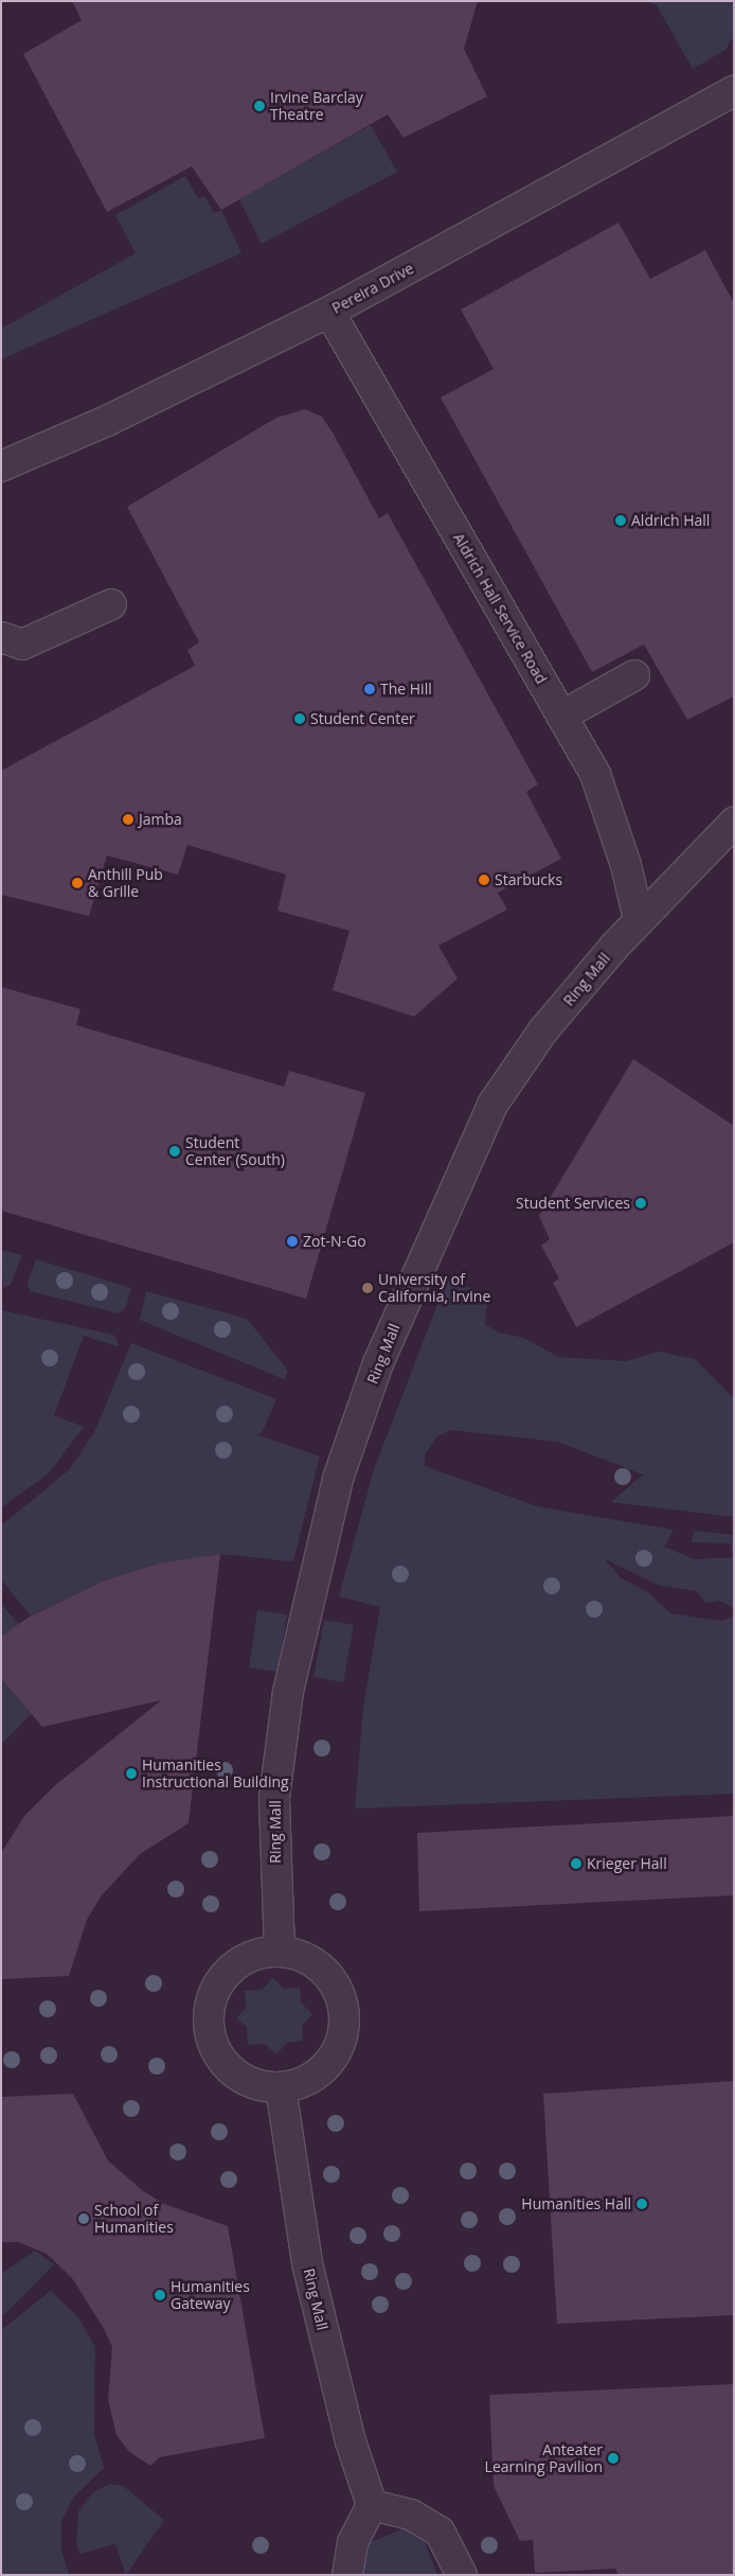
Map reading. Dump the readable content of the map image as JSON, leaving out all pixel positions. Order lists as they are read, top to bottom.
{
  "streets": {
    "street": ["Pereira Drive", "Aldrich Hall Service Road", "Ring Mall"]
  },
  "crossings": [
    ["Pereira Drive", "Aldrich Hall Service Road"],
    ["Aldrich Hall Service Road", "Ring Mall"]
  ],
  "places": [
    "Irvine Barclay Theatre",
    "Aldrich Hall",
    "The Hill",
    "Student Center",
    "Jamba",
    "Starbucks",
    "Anthill Pub & Grille",
    "Student Center (South)",
    "Student Services",
    "Zot-N-Go",
    "University of California, Irvine",
    "Humanities Instructional Building",
    "Krieger Hall",
    "Humanities Hall",
    "School of Humanities",
    "Humanities Gateway",
    "Anteater Learning Pavilion"
  ]
}
